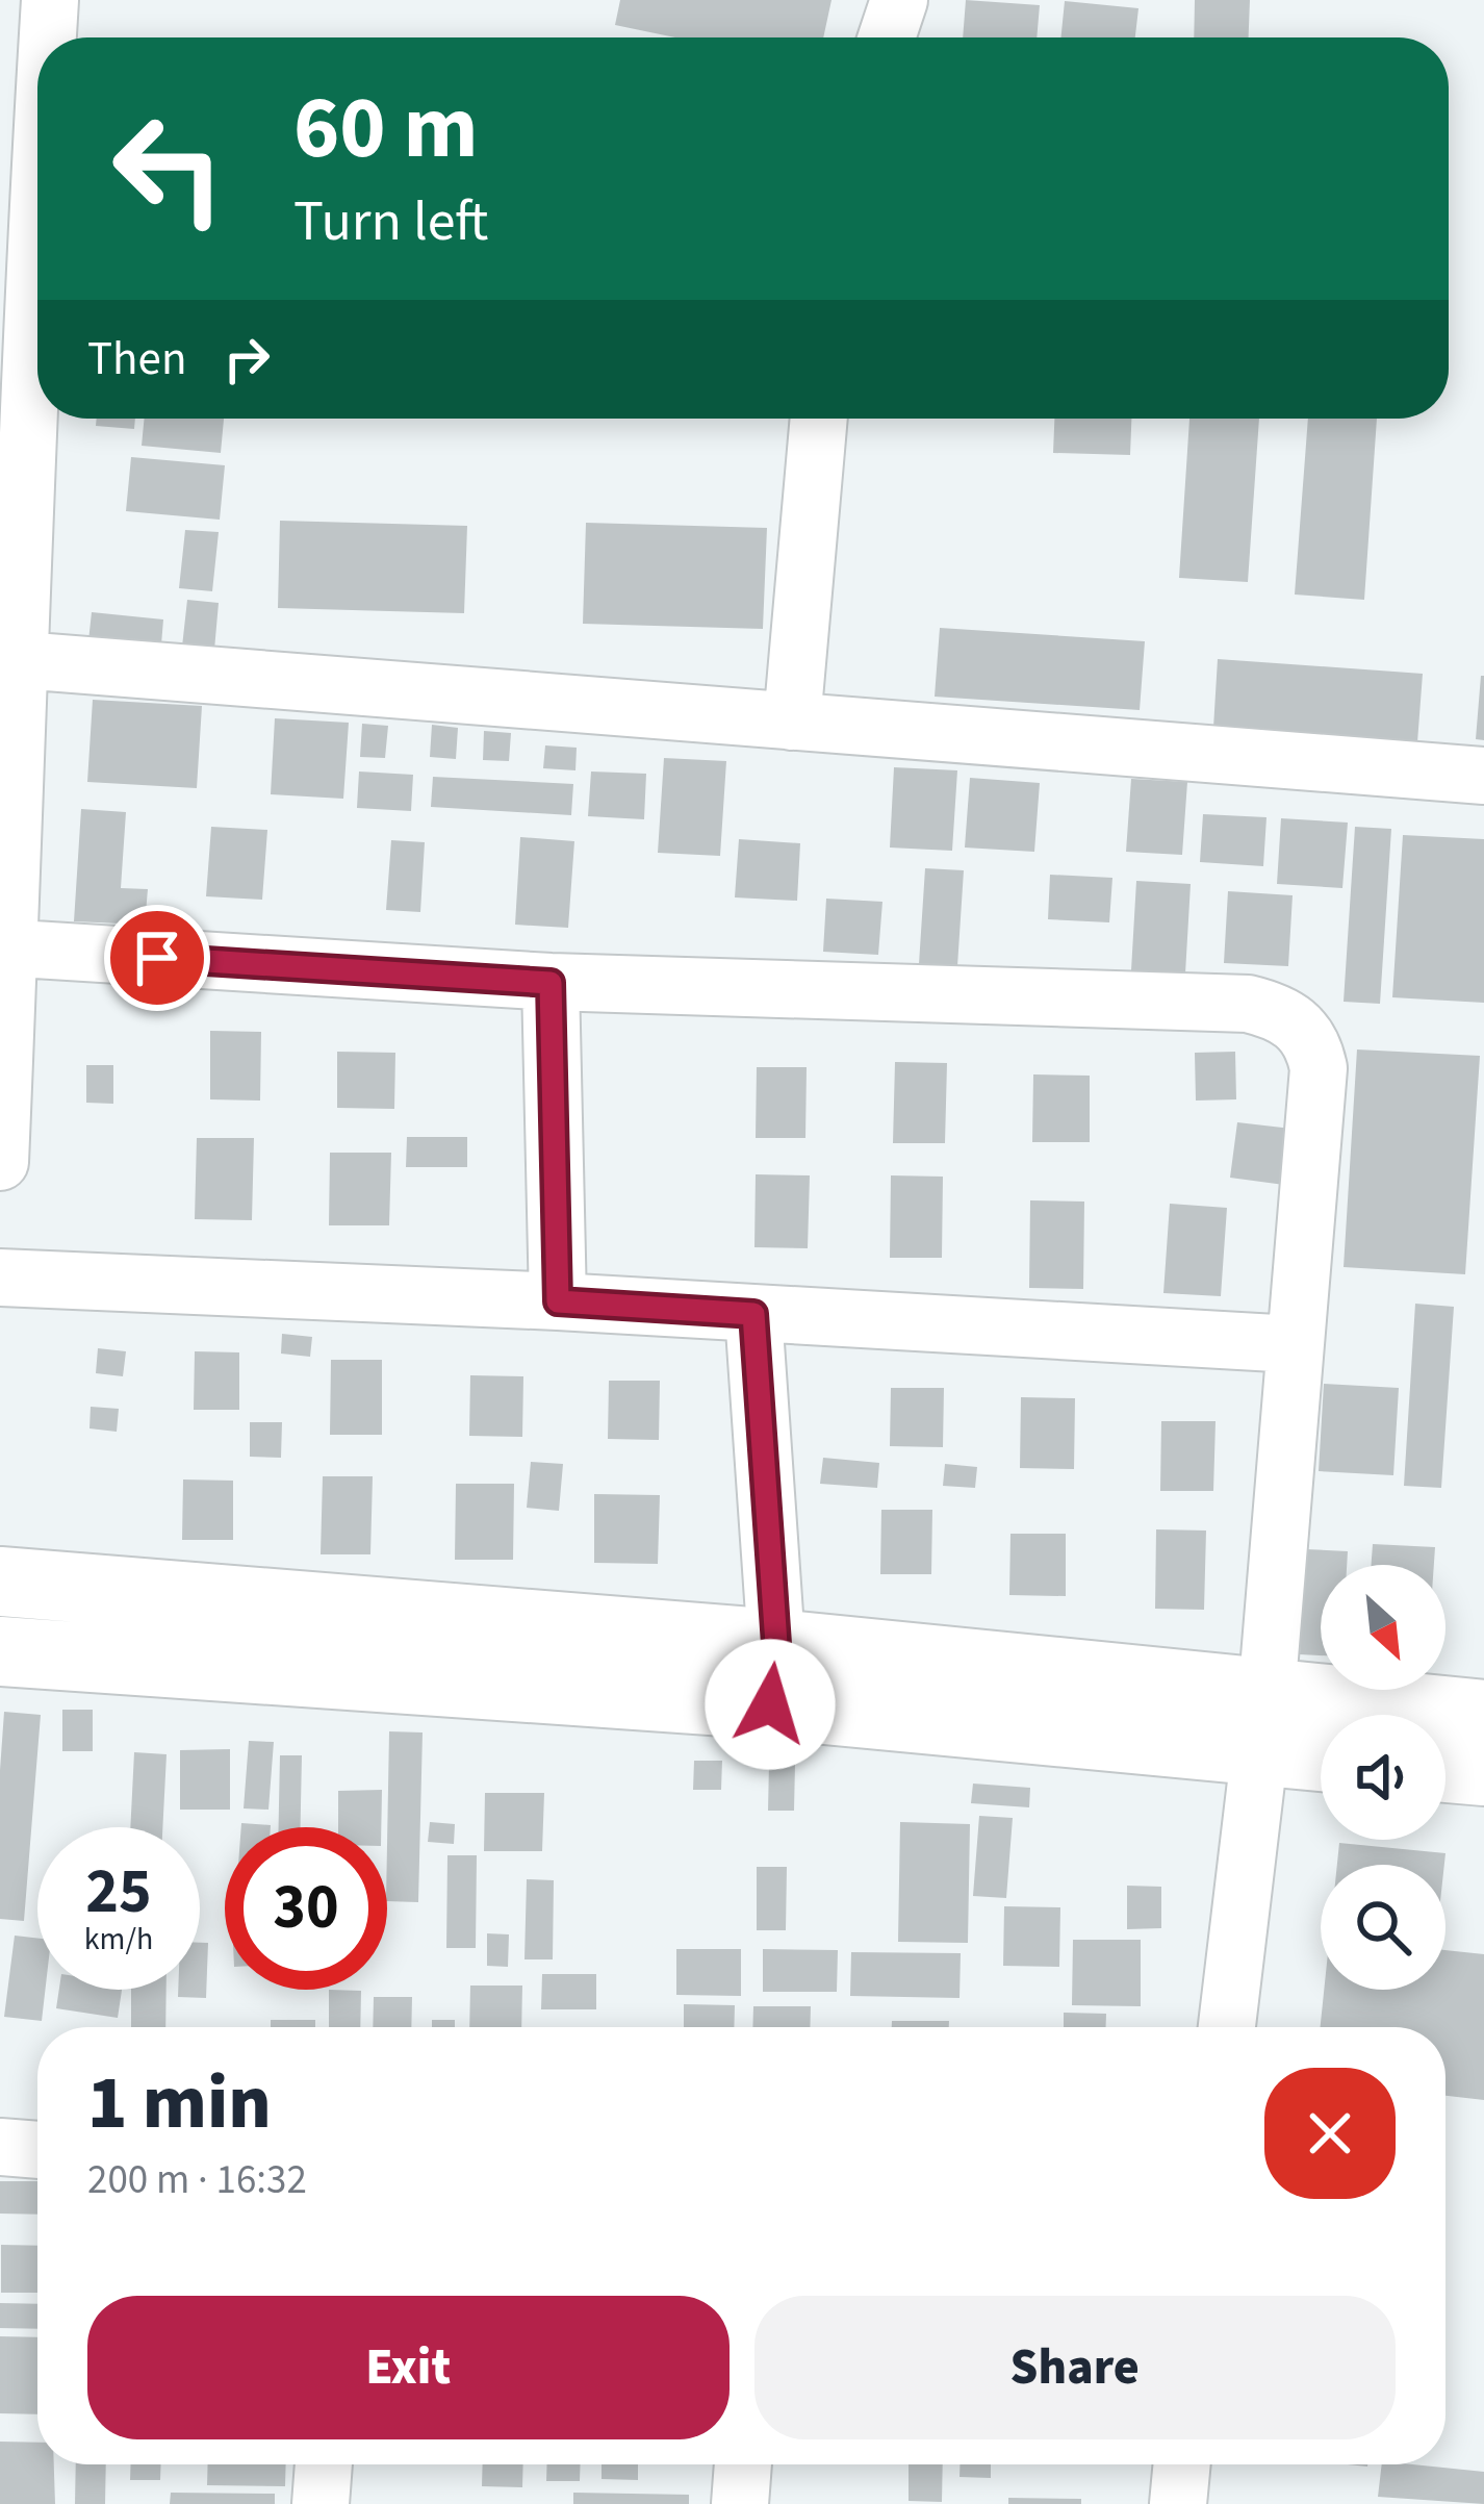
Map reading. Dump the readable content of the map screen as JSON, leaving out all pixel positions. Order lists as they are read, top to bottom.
{
  "north": "bottom right",
  "page": {
    "turn": ["60 m", "Turn left"],
    "then": "Then",
    "speed": "25 km/h",
    "limit": "30",
    "heading": ["1 min", "200 m · 16:32"],
    "buttons": ["Exit", "Share"]
  }
}
